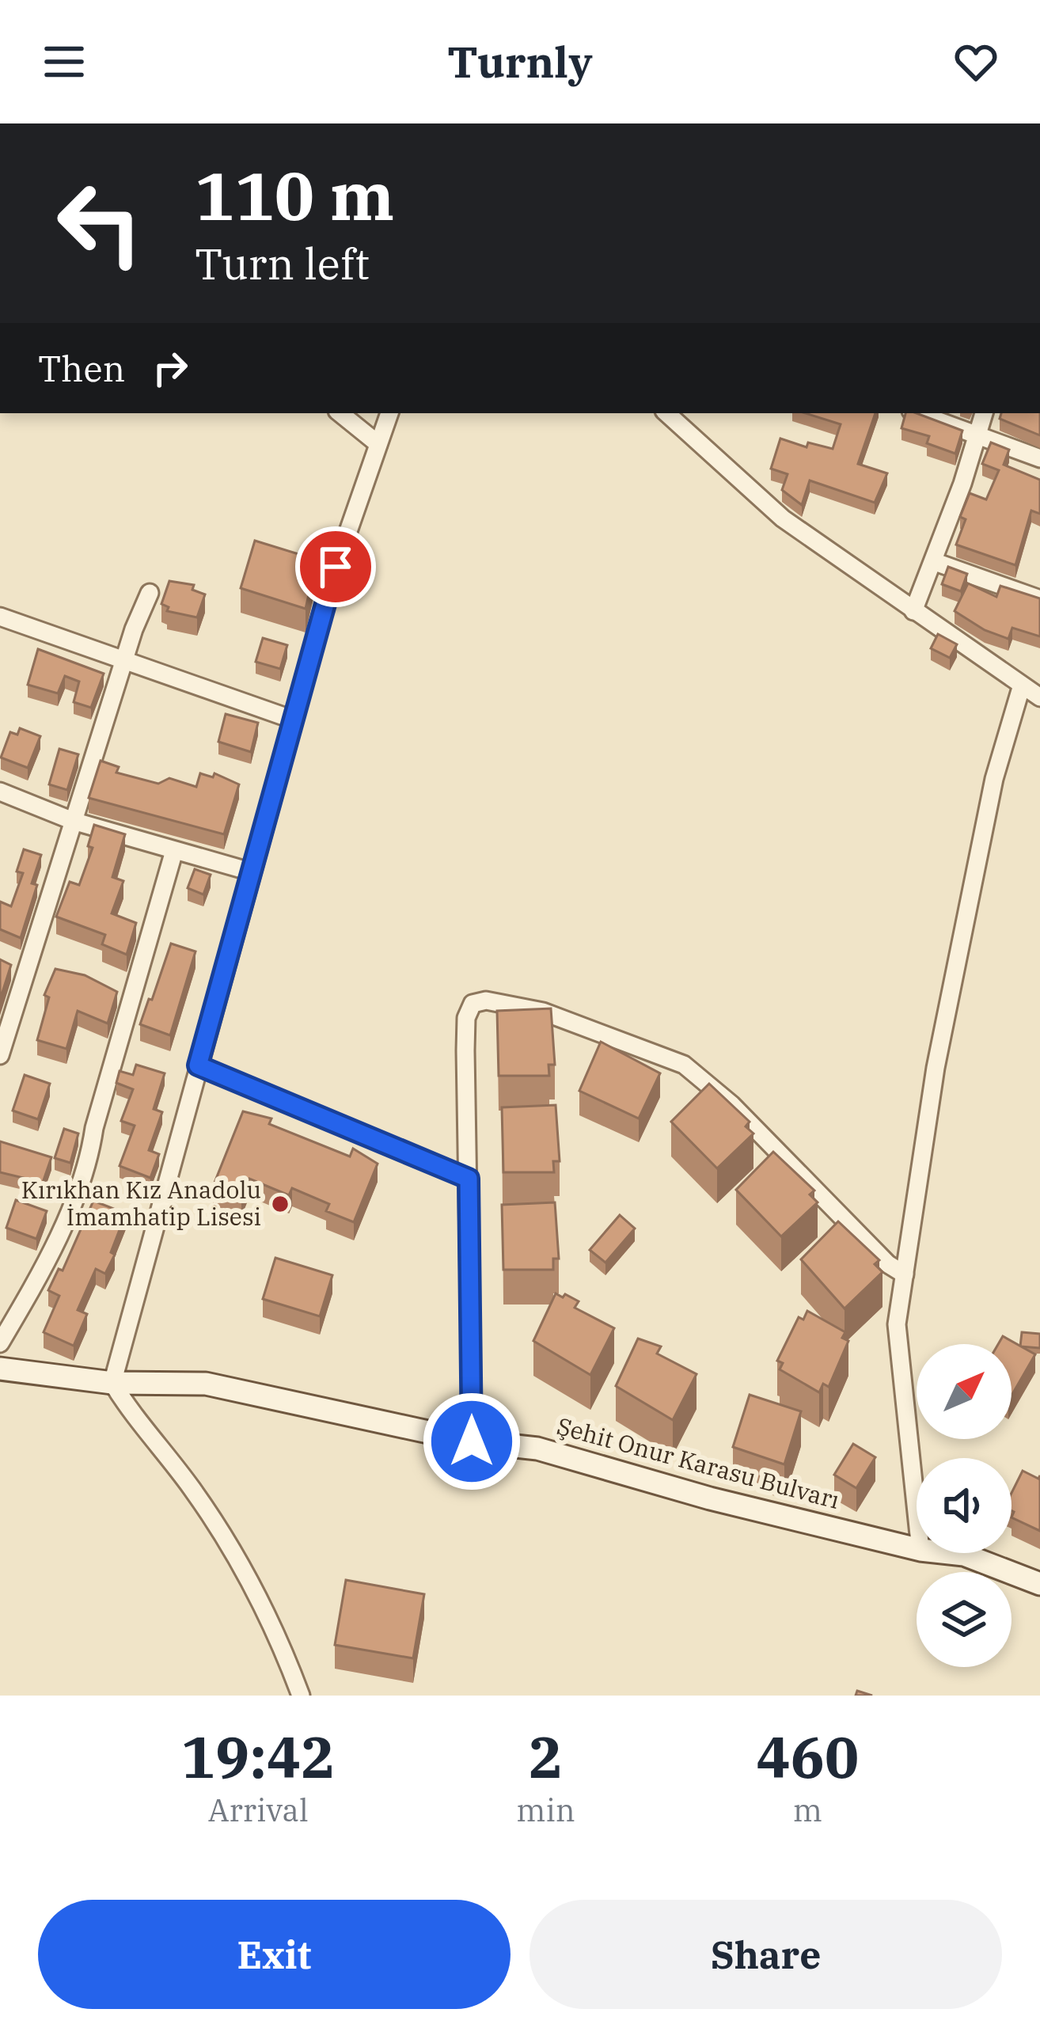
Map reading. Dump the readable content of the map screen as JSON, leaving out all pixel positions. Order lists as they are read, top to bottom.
{
  "streets": {
    "street": ["Şehit Onur Karasu Bulvarı"]
  },
  "places": ["Kırıkhan Kız Anadolu İmamhatip Lisesi"],
  "north": "top right",
  "page": {
    "header": "Turnly",
    "turn": ["110 m", "Turn left"],
    "then": "Then",
    "eta": [
      "19:42",
      "Arrival",
      "2",
      "min",
      "460",
      "m"
    ],
    "buttons": ["Exit", "Share"]
  }
}
